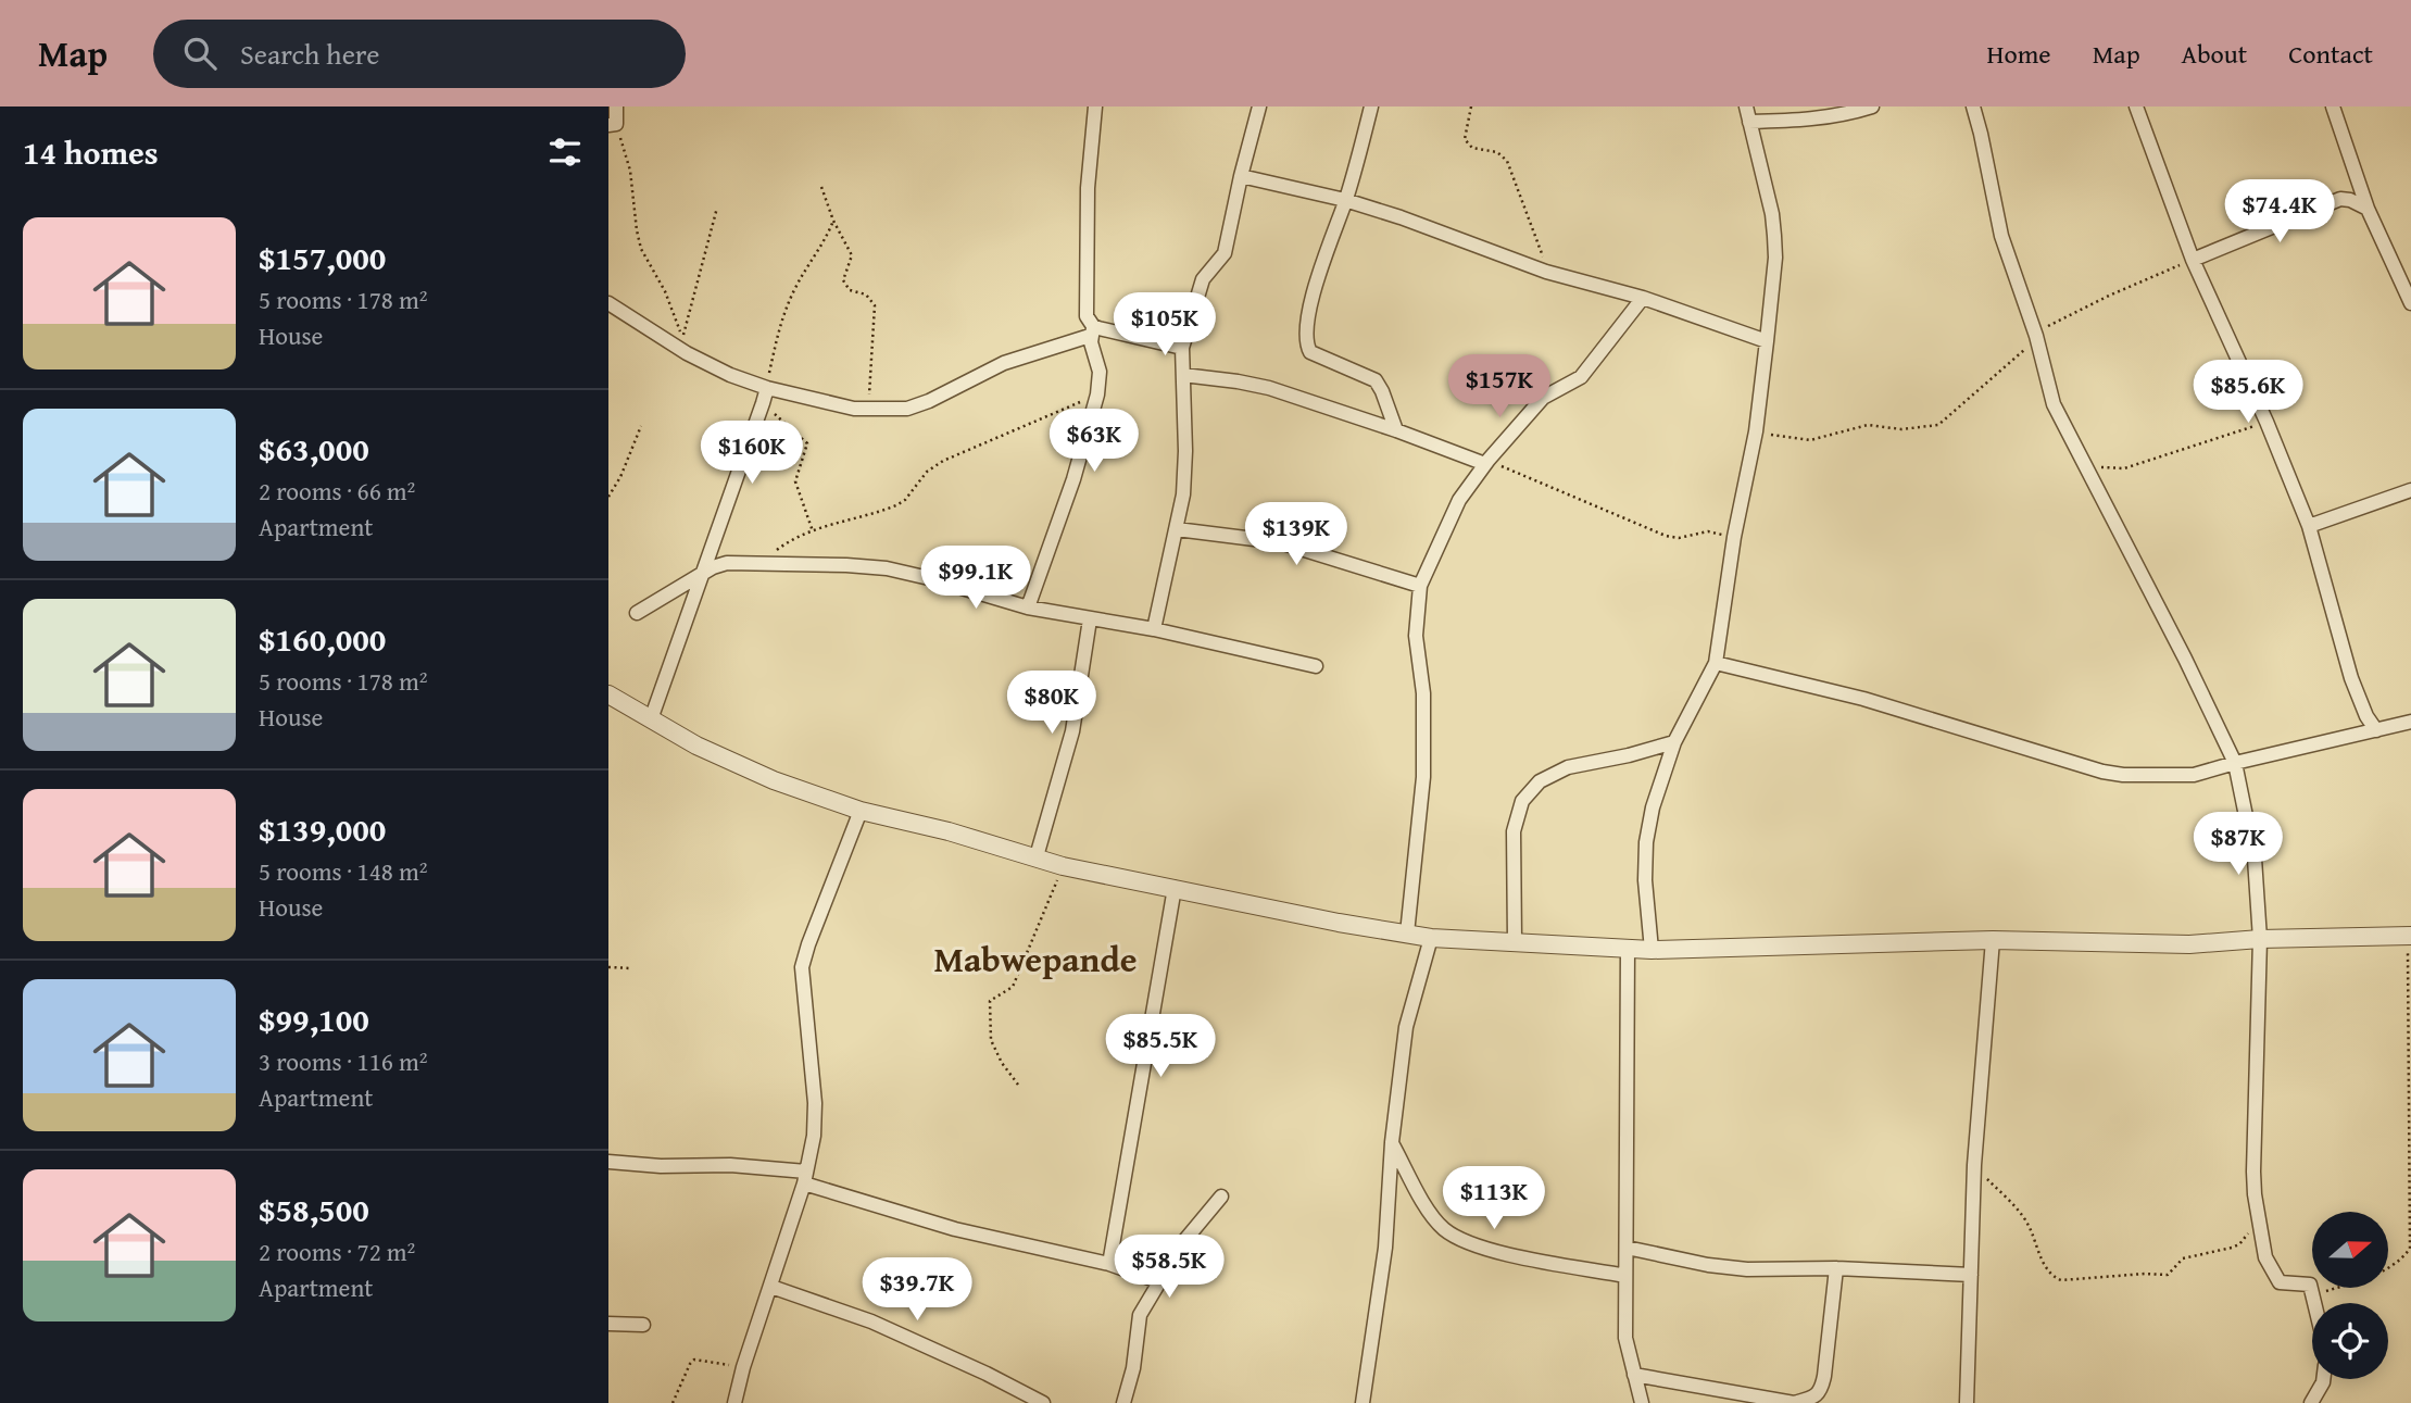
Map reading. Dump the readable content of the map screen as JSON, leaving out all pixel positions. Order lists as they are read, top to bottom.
{
  "districts": ["Mabwepande"],
  "north": "right",
  "page": {
    "header": "Map",
    "search": "Search here",
    "nav": [
      "Home",
      "Map",
      "About",
      "Contact"
    ],
    "heading": "14 homes",
    "price": [
      "$74.4K",
      "$105K",
      "$157K",
      "$85.6K",
      "$63K",
      "$160K",
      "$139K",
      "$99.1K",
      "$80K",
      "$87K",
      "$85.5K",
      "$113K",
      "$58.5K",
      "$39.7K"
    ],
    "list": [
      {
        "name": "$157,000",
        "note": "5 rooms · 178 m² · House"
      },
      {
        "name": "$63,000",
        "note": "2 rooms · 66 m² · Apartment"
      },
      {
        "name": "$160,000",
        "note": "5 rooms · 178 m² · House"
      },
      {
        "name": "$139,000",
        "note": "5 rooms · 148 m² · House"
      },
      {
        "name": "$99,100",
        "note": "3 rooms · 116 m² · Apartment"
      },
      {
        "name": "$58,500",
        "note": "2 rooms · 72 m² · Apartment"
      }
    ]
  }
}
